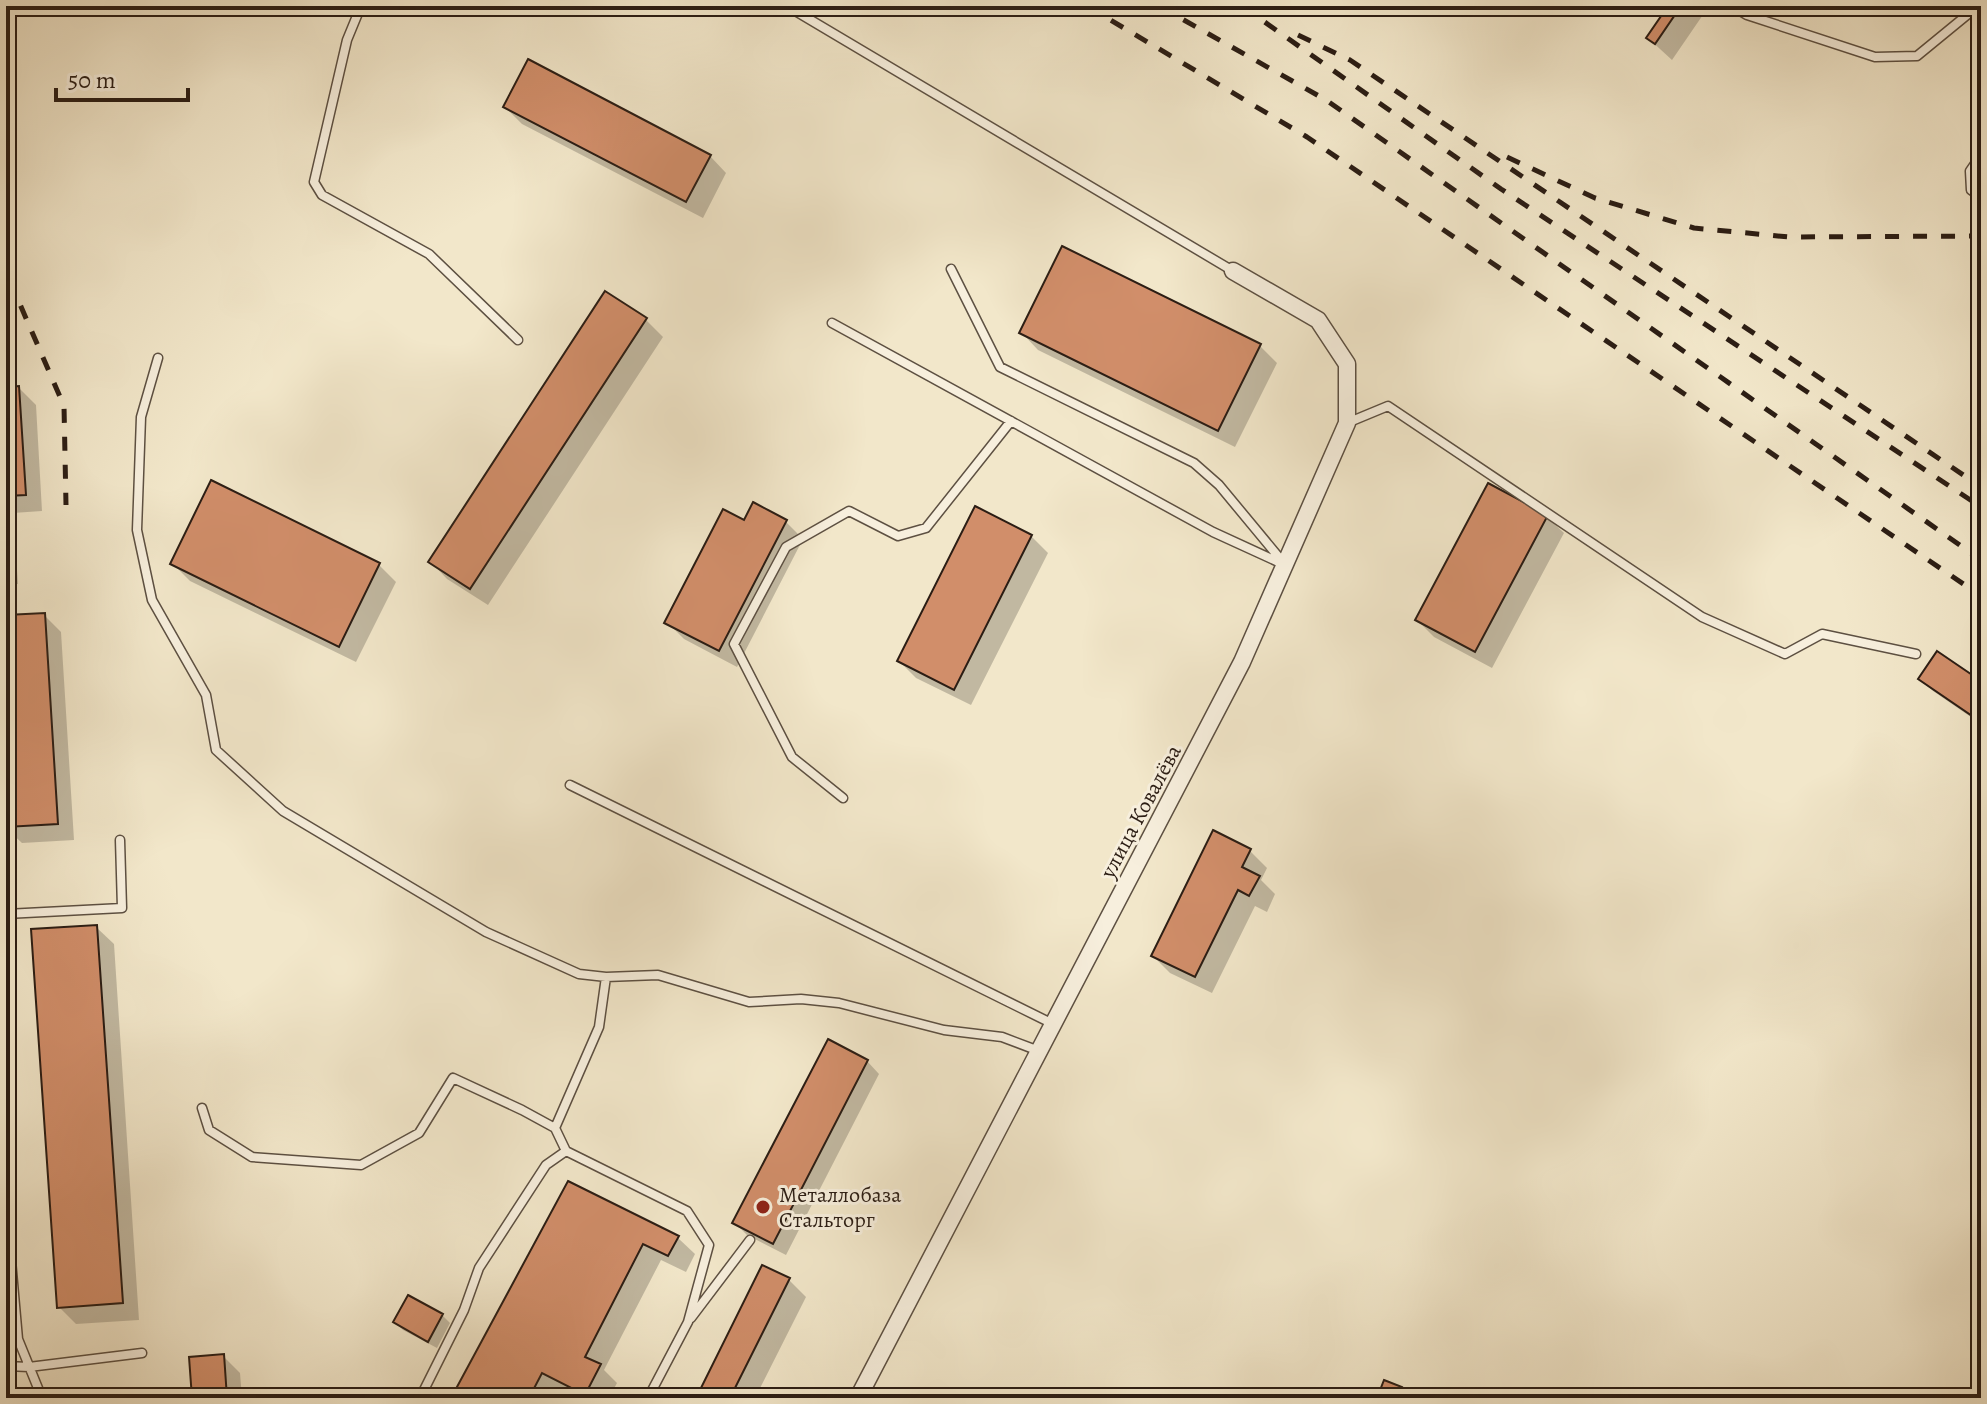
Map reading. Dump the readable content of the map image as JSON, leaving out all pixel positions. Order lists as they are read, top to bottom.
{
  "streets": {
    "street": ["улица Ковалёва"]
  },
  "places": ["Металлобаза Стальторг"],
  "scale_bar": "50 m"
}
